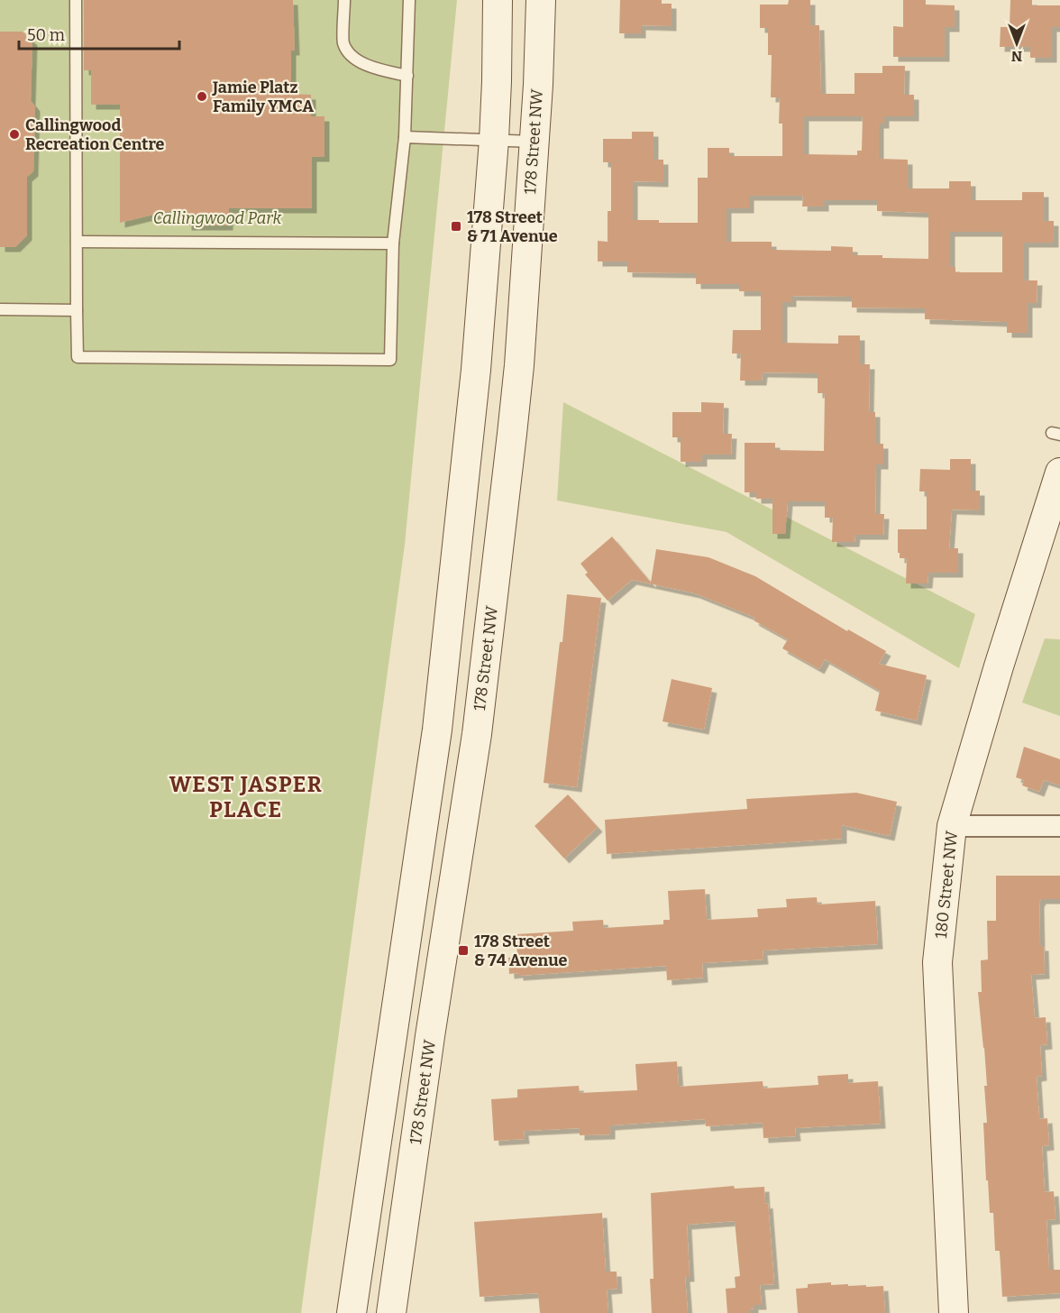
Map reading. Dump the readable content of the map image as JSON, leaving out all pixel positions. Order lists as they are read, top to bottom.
{
  "streets": {
    "main road": ["178 Street NW", "180 Street NW"]
  },
  "districts": ["WEST JASPER PLACE"],
  "parks": ["Callingwood Park"],
  "places": {
    "other": ["Jamie Platz Family YMCA", "Callingwood Recreation Centre"],
    "transit": ["178 Street & 71 Avenue", "178 Street & 74 Avenue"]
  },
  "scale_bar": "50 m",
  "north": "bottom"
}
